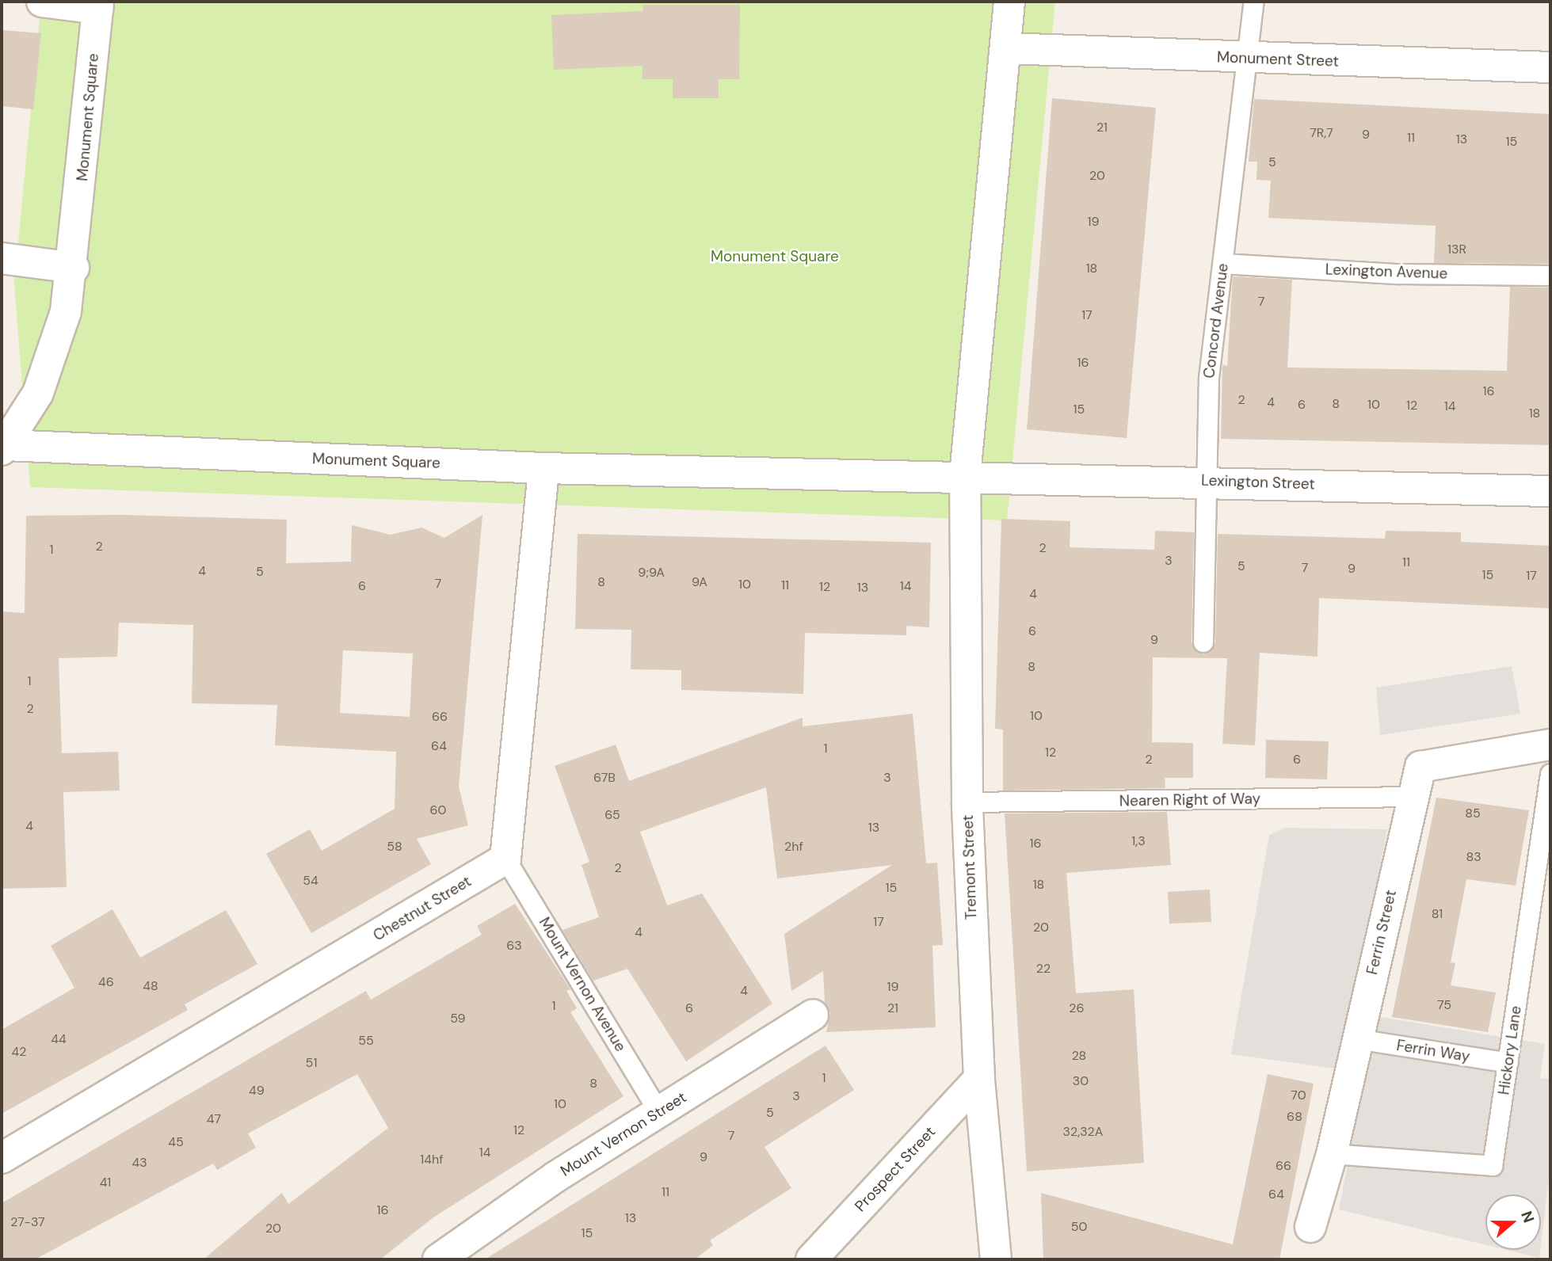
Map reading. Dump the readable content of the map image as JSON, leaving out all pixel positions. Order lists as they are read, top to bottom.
{
  "streets": {
    "street": [
      "Monument Street",
      "Monument Square",
      "Lexington Street",
      "Tremont Street",
      "Chestnut Street",
      "Ferrin Street",
      "Mount Vernon Street",
      "Prospect Street"
    ],
    "lane": [
      "Lexington Avenue",
      "Concord Avenue",
      "Nearen Right of Way",
      "Mount Vernon Avenue",
      "Hickory Lane",
      "Ferrin Way"
    ]
  },
  "crossings": [
    ["Monument Street", "Concord Avenue"],
    ["Monument Square", "Lexington Street"],
    ["Monument Square", "Tremont Street"],
    ["Lexington Avenue", "Concord Avenue"],
    ["Concord Avenue", "Lexington Street"],
    ["Lexington Street", "Tremont Street"],
    ["Nearen Right of Way", "Tremont Street"],
    ["Nearen Right of Way", "Ferrin Street"],
    ["Tremont Street", "Prospect Street"],
    ["Chestnut Street", "Mount Vernon Avenue"],
    ["Ferrin Street", "Hickory Lane"],
    ["Ferrin Street", "Ferrin Way"],
    ["Mount Vernon Avenue", "Mount Vernon Street"],
    ["Hickory Lane", "Ferrin Way"]
  ],
  "parks": ["Monument Square"],
  "house_numbers": [
    "21",
    "7R,7",
    "9",
    "11",
    "13",
    "15",
    "5",
    "20",
    "19",
    "13R",
    "18",
    "7",
    "17",
    "16",
    "16",
    "2",
    "4",
    "8",
    "6",
    "10",
    "12",
    "14",
    "15",
    "18",
    "2",
    "2",
    "1",
    "3",
    "11",
    "5",
    "7",
    "9",
    "4",
    "5",
    "9;9A",
    "15",
    "17",
    "8",
    "9A",
    "7",
    "10",
    "11",
    "6",
    "14",
    "12",
    "13",
    "4",
    "6",
    "9",
    "8",
    "1",
    "2",
    "10",
    "66",
    "64",
    "1",
    "12",
    "2",
    "6",
    "67B",
    "3",
    "60",
    "85",
    "65",
    "4",
    "13",
    "1,3",
    "16",
    "58",
    "2hf",
    "83",
    "2",
    "54",
    "18",
    "15",
    "81",
    "17",
    "20",
    "4",
    "63",
    "22",
    "46",
    "48",
    "19",
    "4",
    "75",
    "1",
    "6",
    "21",
    "26",
    "59",
    "44",
    "55",
    "42",
    "28",
    "51",
    "1",
    "30",
    "8",
    "49",
    "70",
    "3",
    "10",
    "5",
    "68",
    "47",
    "12",
    "32,32A",
    "7",
    "45",
    "14",
    "9",
    "14hf",
    "43",
    "66",
    "41",
    "11",
    "64",
    "16",
    "13",
    "27-37",
    "50",
    "20",
    "15"
  ],
  "north": "right"
}
